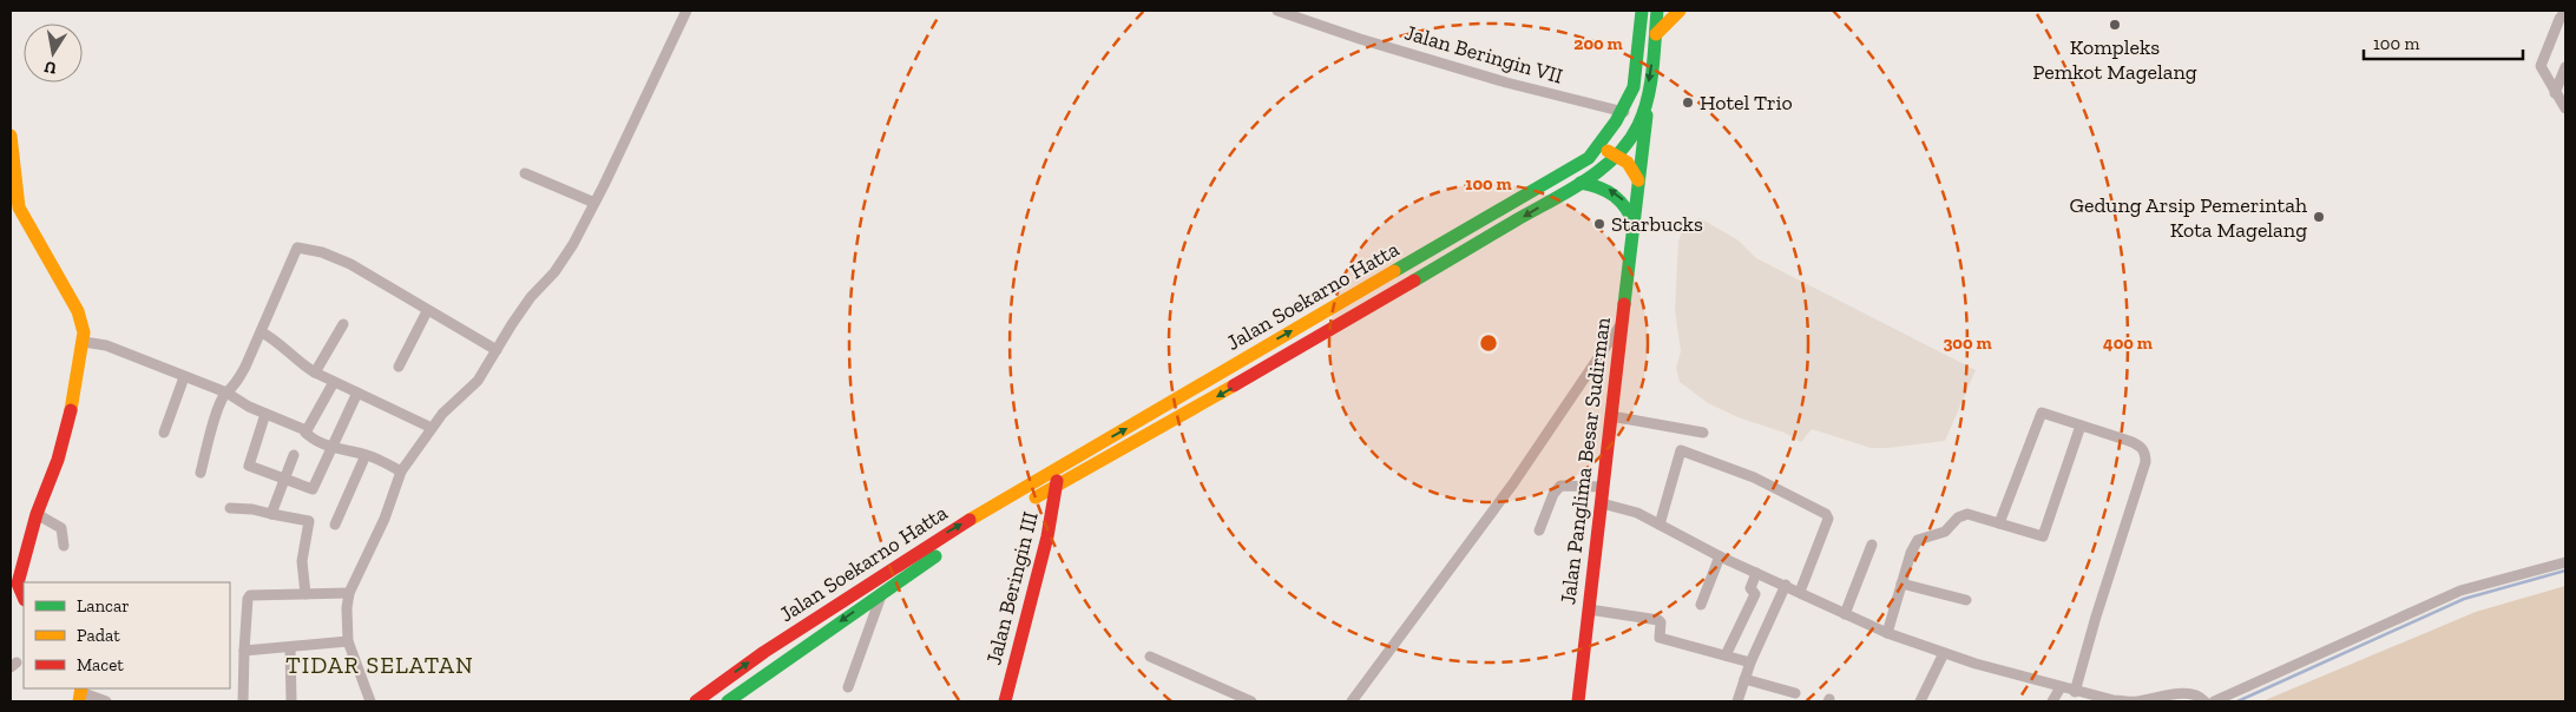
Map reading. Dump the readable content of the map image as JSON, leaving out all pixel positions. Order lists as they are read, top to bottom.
{
  "streets": {
    "main road": ["Jalan Soekarno Hatta", "Jalan Panglima Besar Sudirman", "Jalan Beringin III"],
    "street": ["Jalan Beringin VII"]
  },
  "crossings": [
    ["Jalan Beringin VII", "Jalan Soekarno Hatta"],
    ["Jalan Soekarno Hatta", "Jalan Beringin III"]
  ],
  "districts": ["TIDAR SELATAN"],
  "places": [
    "Kompleks Pemkot Magelang",
    "Hotel Trio",
    "Gedung Arsip Pemerintah Kota Magelang",
    "Starbucks"
  ],
  "legend": ["Lancar", "Padat", "Macet"],
  "scale_bar": "100 m",
  "north": "bottom",
  "rings": [
    "200 m",
    "100 m",
    "300 m",
    "400 m"
  ]
}
